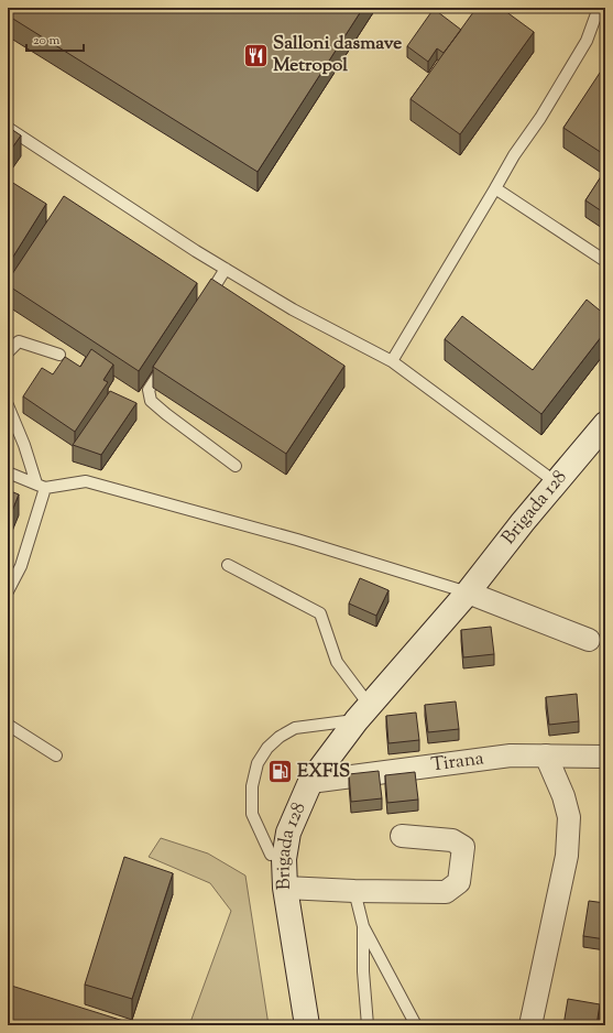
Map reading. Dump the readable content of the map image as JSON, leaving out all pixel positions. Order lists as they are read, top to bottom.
{
  "streets": {
    "street": ["Brigada 128", "Tirana"]
  },
  "crossings": [
    ["Brigada 128", "Tirana"]
  ],
  "places": {
    "restaurant": ["Salloni dasmave Metropol"],
    "fuel station": ["EXFIS"]
  },
  "scale_bar": "20 m"
}
